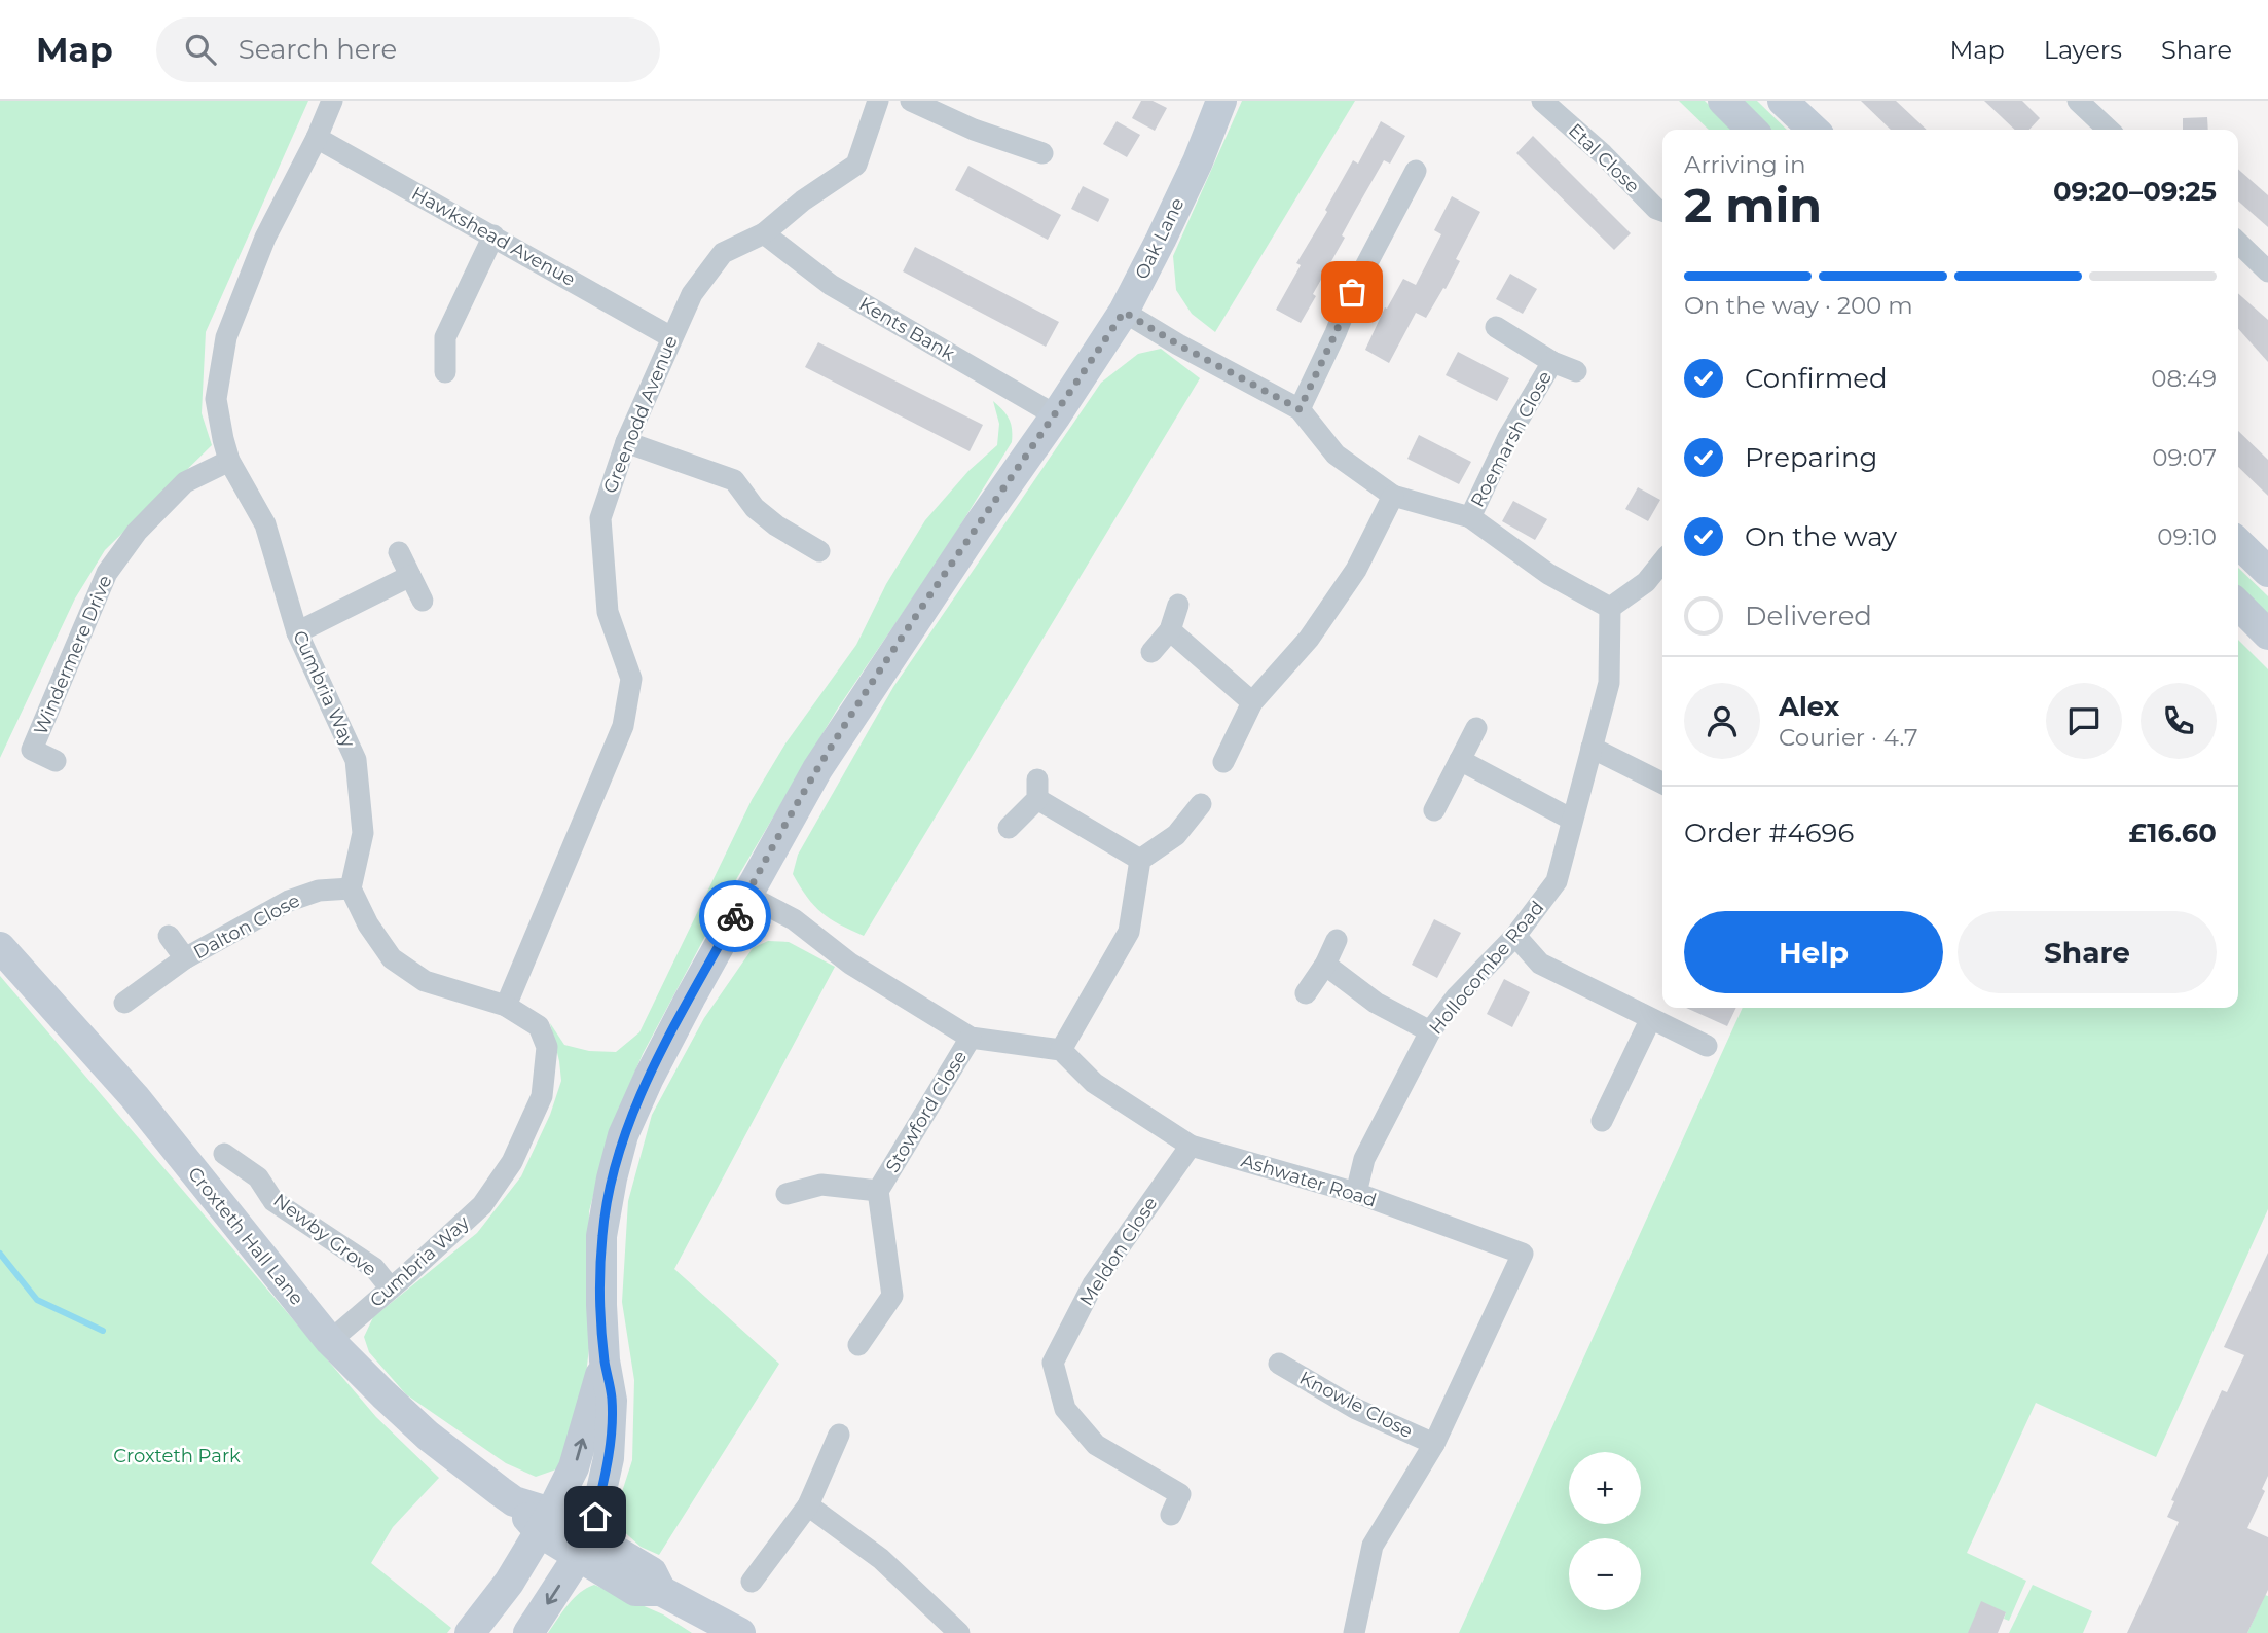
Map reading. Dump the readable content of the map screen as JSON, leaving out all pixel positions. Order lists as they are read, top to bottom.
{
  "streets": {
    "street": [
      "Etal Close",
      "Hawkshead Avenue",
      "Oak Lane",
      "Kents Bank",
      "Greenodd Avenue",
      "Roemarsh Close",
      "Windermere Drive",
      "Cumbria Way",
      "Dalton Close",
      "Hollocombe Road",
      "Stowford Close",
      "Ashwater Road",
      "Newby Grove",
      "Croxteth Hall Lane",
      "Meldon Close",
      "Knowle Close"
    ]
  },
  "crossings": [
    ["Hawkshead Avenue", "Greenodd Avenue"],
    ["Hawkshead Avenue", "Cumbria Way"],
    ["Oak Lane", "Kents Bank"],
    ["Oak Lane", "Croxteth Hall Lane"],
    ["Kents Bank", "Greenodd Avenue"],
    ["Greenodd Avenue", "Cumbria Way"],
    ["Windermere Drive", "Cumbria Way"],
    ["Cumbria Way", "Dalton Close"],
    ["Cumbria Way", "Newby Grove"],
    ["Cumbria Way", "Croxteth Hall Lane"],
    ["Hollocombe Road", "Ashwater Road"],
    ["Ashwater Road", "Meldon Close"],
    ["Ashwater Road", "Knowle Close"]
  ],
  "parks": ["Croxteth Park"],
  "page": {
    "header": "Map",
    "search": "Search here",
    "nav": ["Map", "Layers", "Share"],
    "heading": ["2 min", "Arriving in", "09:20–09:25"],
    "panel": [
      "Alex",
      "Courier · 4.7",
      "Order #4696",
      "£16.60"
    ],
    "bar": "On the way · 200 m",
    "list": [
      ["Confirmed", "08:49"],
      ["Preparing", "09:07"],
      ["On the way", "09:10"],
      "Delivered"
    ],
    "buttons": ["Help", "Share"],
    "map_buttons": ["+", "−"]
  }
}
